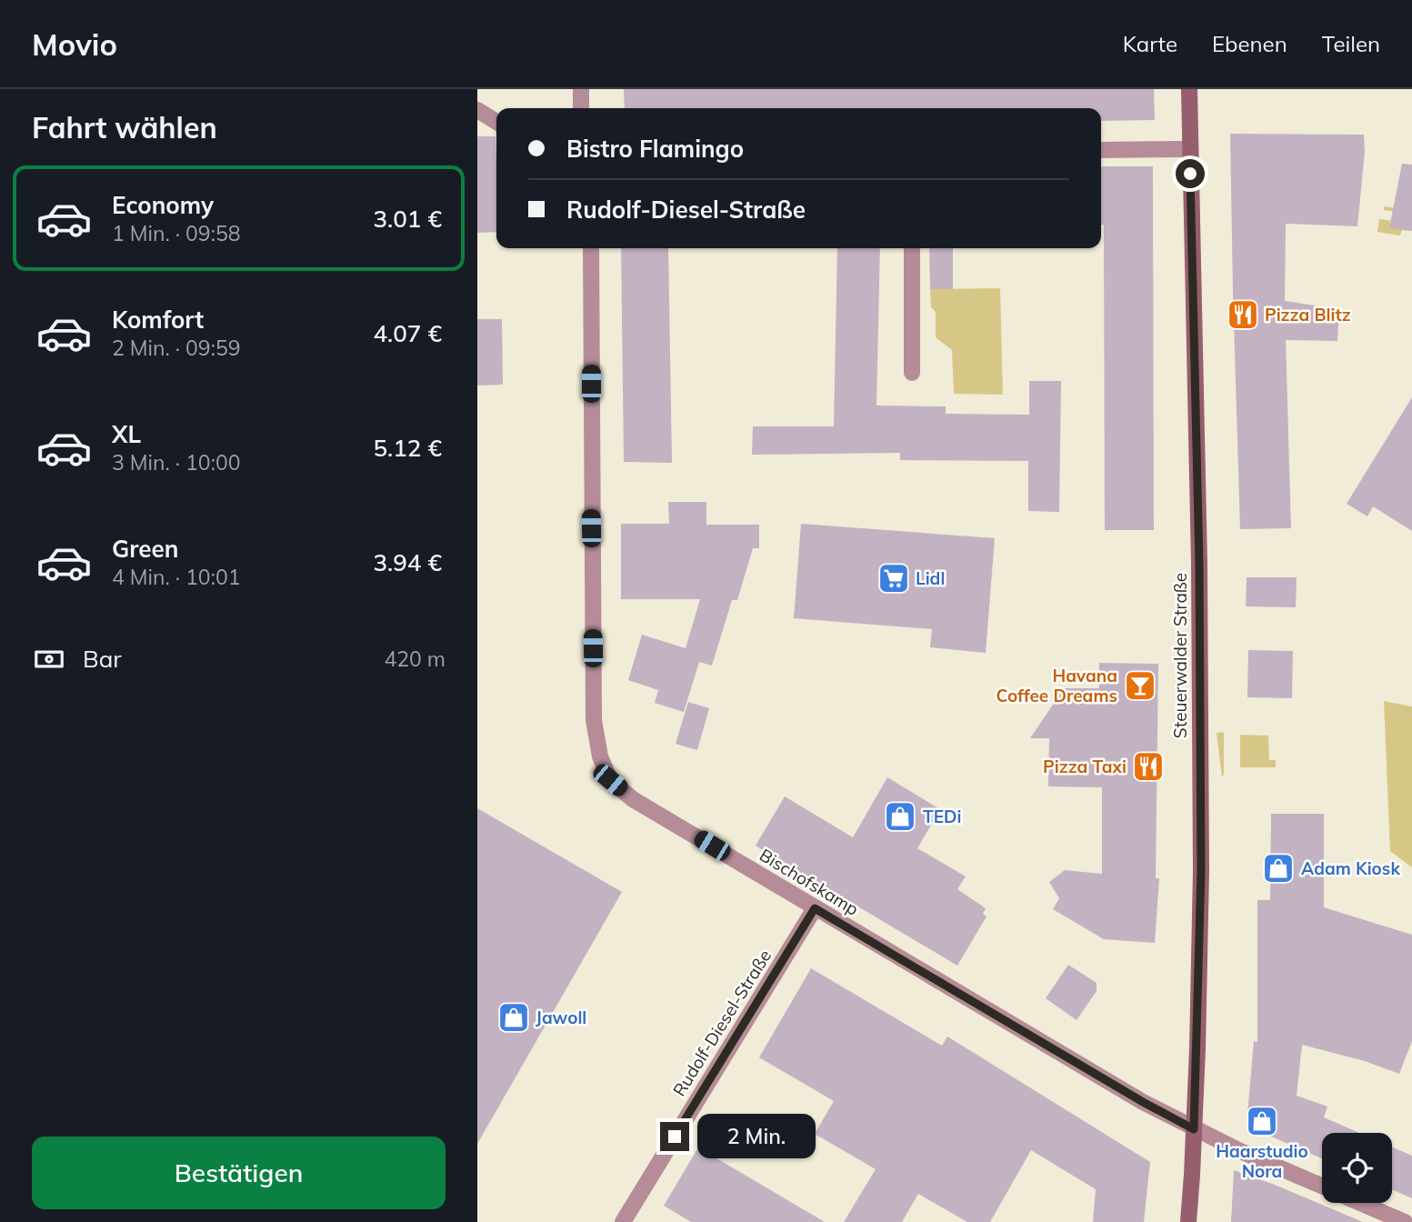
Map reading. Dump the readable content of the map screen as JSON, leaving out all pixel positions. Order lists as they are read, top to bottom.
{
  "streets": {
    "street": ["Steuerwalder Straße", "Bischofskamp", "Rudolf-Diesel-Straße"]
  },
  "crossings": [
    ["Steuerwalder Straße", "Bischofskamp"],
    ["Bischofskamp", "Rudolf-Diesel-Straße"]
  ],
  "places": {
    "restaurant": ["Pizza Blitz", "Pizza Taxi"],
    "supermarket": ["Lidl"],
    "bar": ["Havana Coffee Dreams"],
    "shop": [
      "TEDi",
      "Adam Kiosk",
      "Jawoll",
      "Haarstudio Nora"
    ]
  },
  "page": {
    "header": "Movio",
    "nav": ["Karte", "Ebenen", "Teilen"],
    "heading": "Fahrt wählen",
    "banner": ["Bistro Flamingo", "Rudolf-Diesel-Straße"],
    "list": [
      {
        "name": "Economy",
        "note": "1 Min. · 09:58",
        "value": "3.01 €"
      },
      {
        "name": "Komfort",
        "note": "2 Min. · 09:59",
        "value": "4.07 €"
      },
      {
        "name": "XL",
        "note": "3 Min. · 10:00",
        "value": "5.12 €"
      },
      {
        "name": "Green",
        "note": "4 Min. · 10:01",
        "value": "3.94 €"
      }
    ],
    "pay": ["Bar", "420 m"],
    "bubble": "2 Min.",
    "buttons": "Bestätigen"
  }
}
